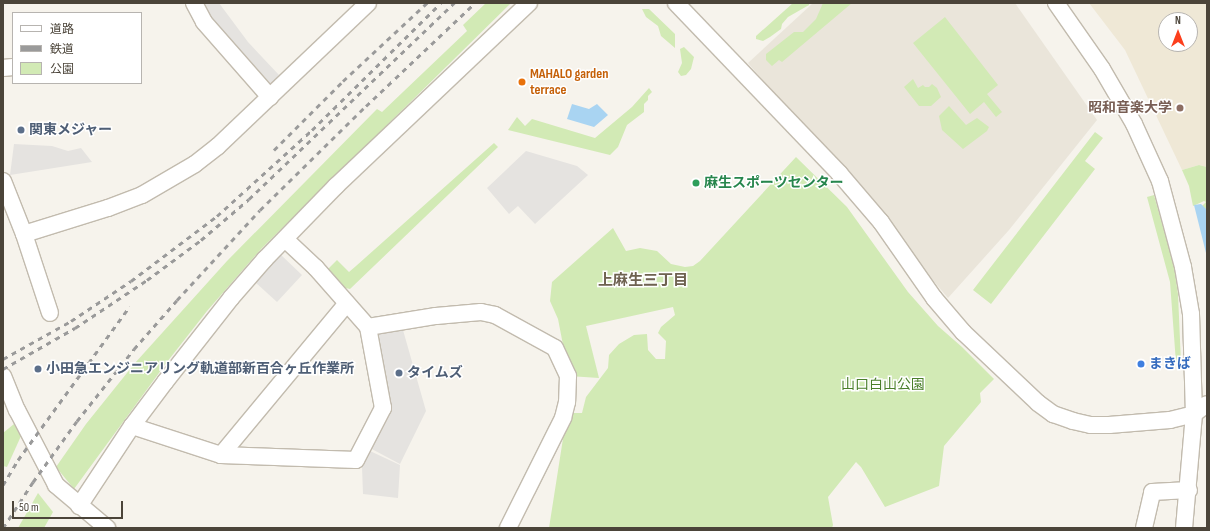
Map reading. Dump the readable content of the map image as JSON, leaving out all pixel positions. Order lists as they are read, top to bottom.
{
  "districts": ["上麻生三丁目"],
  "parks": ["山口白山公園"],
  "places": [
    "MAHALO garden terrace",
    "昭和音楽大学",
    "関東メジャー",
    "麻生スポーツセンター",
    "まきば",
    "小田急エンジニアリング軌道部新百合ヶ丘作業所",
    "タイムズ"
  ],
  "legend": ["道路", "鉄道", "公園"],
  "scale_bar": "50 m",
  "north": "top"
}
